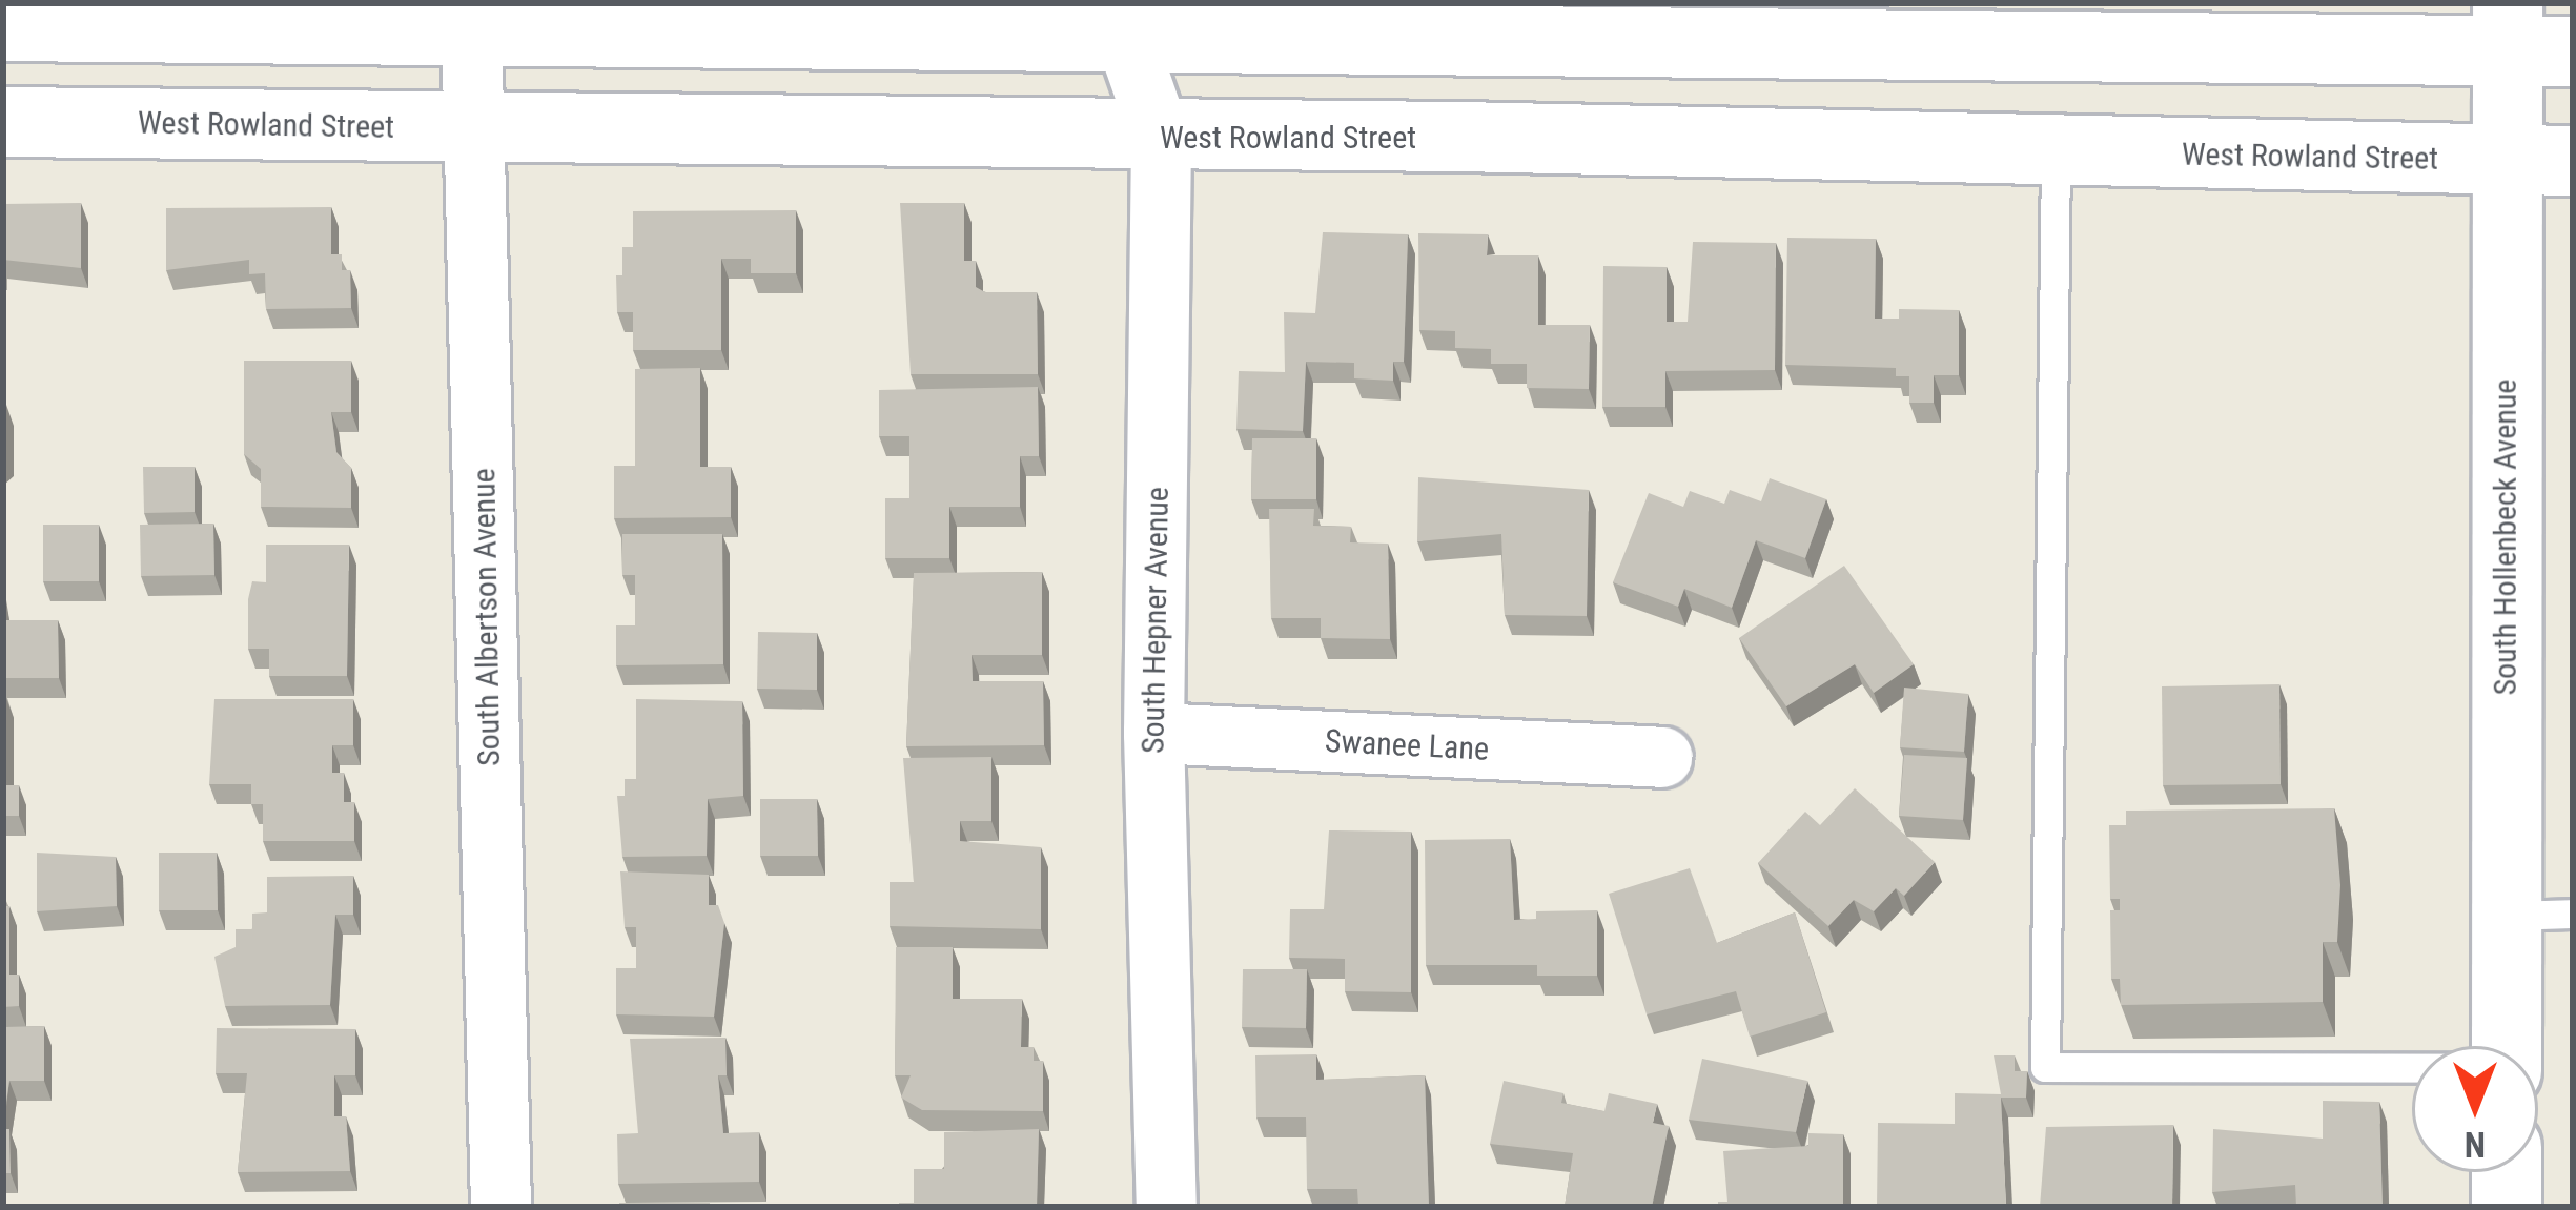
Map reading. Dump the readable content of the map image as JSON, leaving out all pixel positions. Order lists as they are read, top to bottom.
{
  "streets": {
    "main road": ["West Rowland Street", "South Hollenbeck Avenue"],
    "street": ["South Albertson Avenue", "South Hepner Avenue", "Swanee Lane"]
  },
  "crossings": [
    ["West Rowland Street", "South Hollenbeck Avenue"],
    ["West Rowland Street", "South Albertson Avenue"],
    ["West Rowland Street", "South Hepner Avenue"],
    ["South Hepner Avenue", "Swanee Lane"]
  ],
  "north": "bottom"
}
